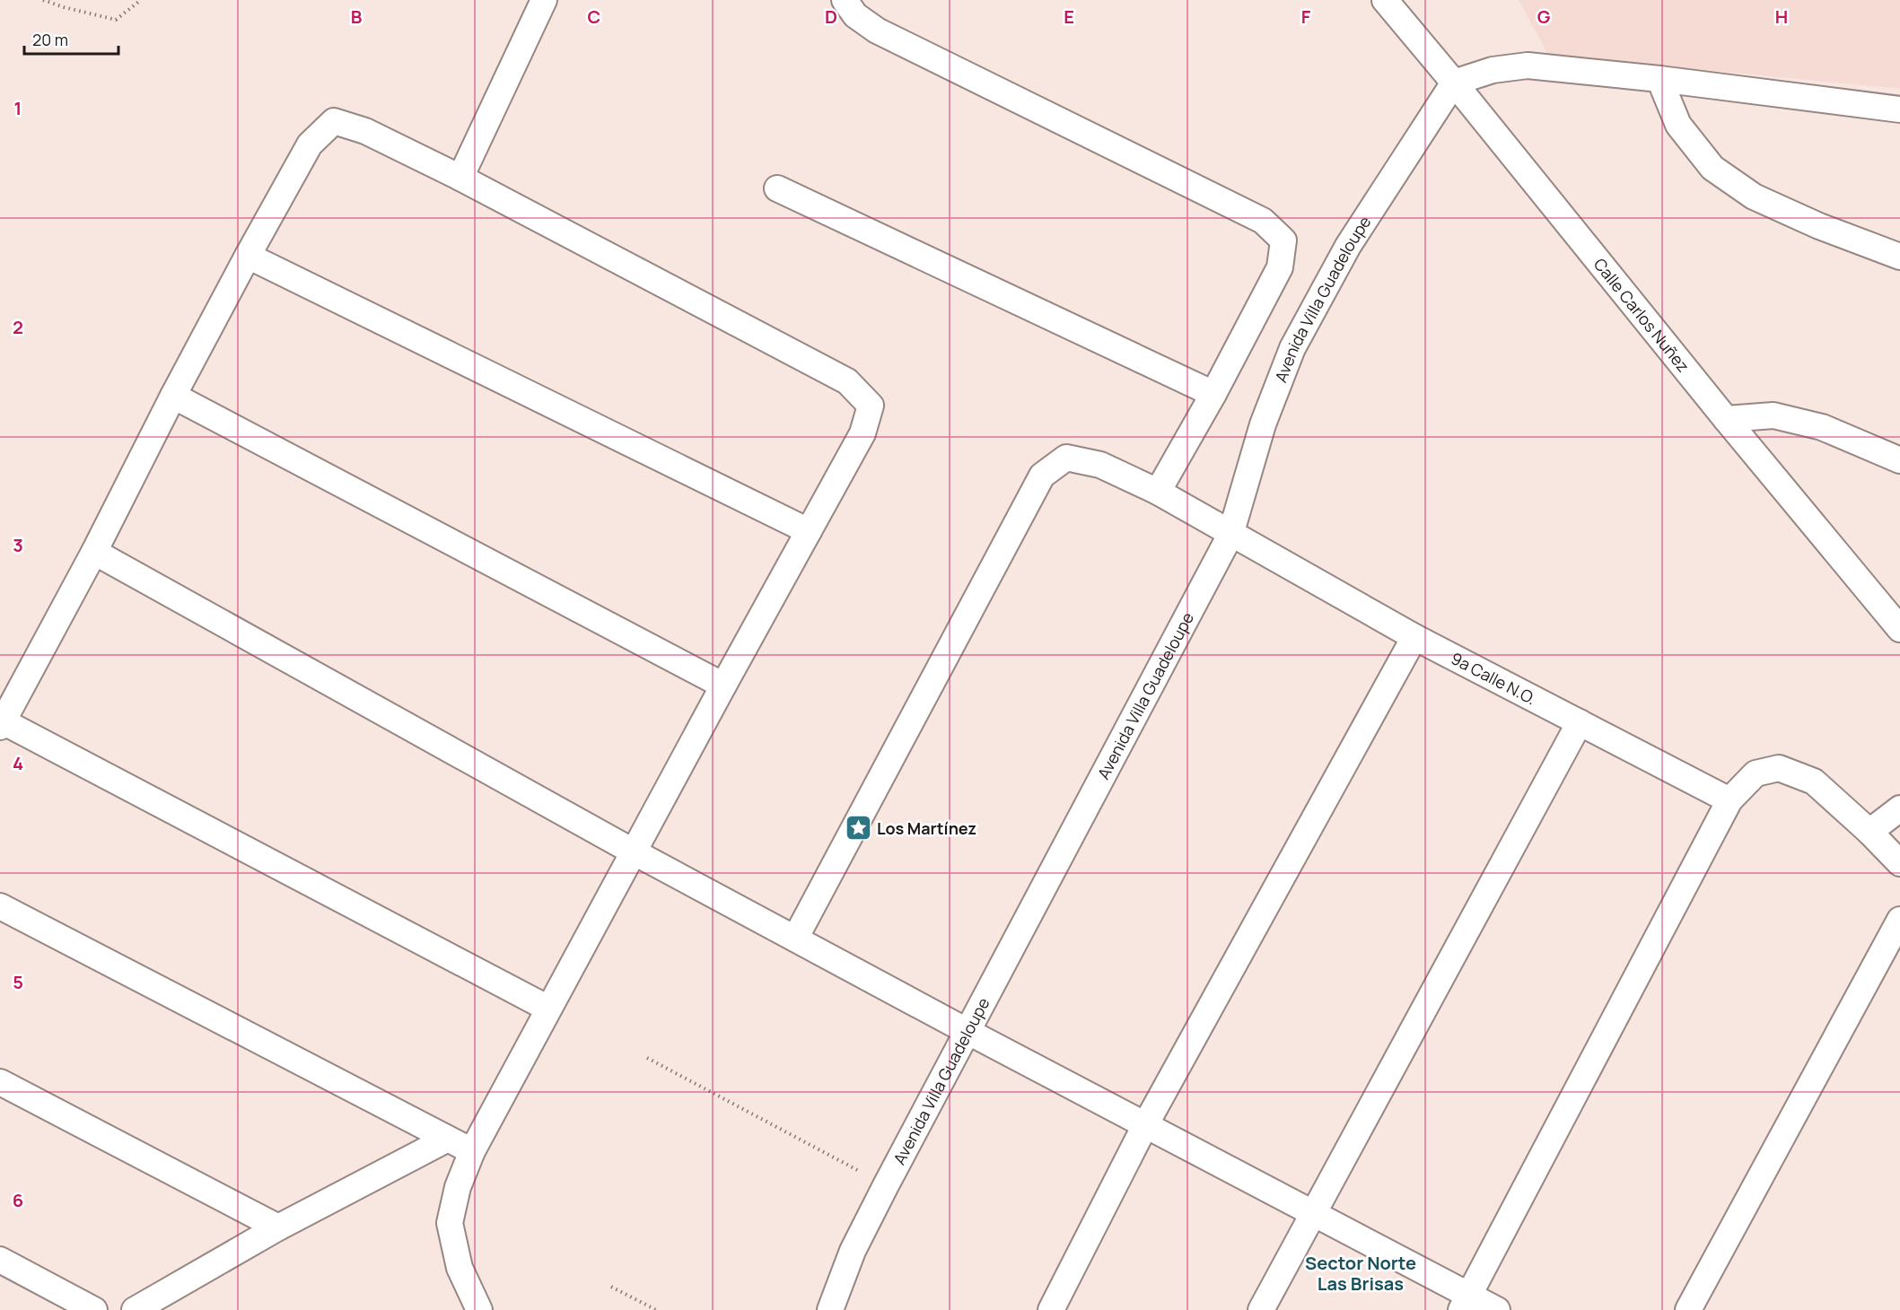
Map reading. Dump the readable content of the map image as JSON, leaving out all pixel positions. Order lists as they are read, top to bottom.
{
  "streets": {
    "street": ["Avenida Villa Guadeloupe", "Calle Carlos Nuñez", "9a Calle N.O."]
  },
  "crossings": [
    ["Avenida Villa Guadeloupe", "Calle Carlos Nuñez"],
    ["Avenida Villa Guadeloupe", "9a Calle N.O."]
  ],
  "districts": ["Sector Norte Las Brisas"],
  "places": {
    "place": ["Los Martínez"]
  },
  "scale_bar": "20 m",
  "grid": {
    "columns": [
      "B",
      "C",
      "D",
      "E",
      "F",
      "G",
      "H"
    ],
    "rows": [
      "1",
      "2",
      "3",
      "4",
      "5",
      "6"
    ]
  }
}
